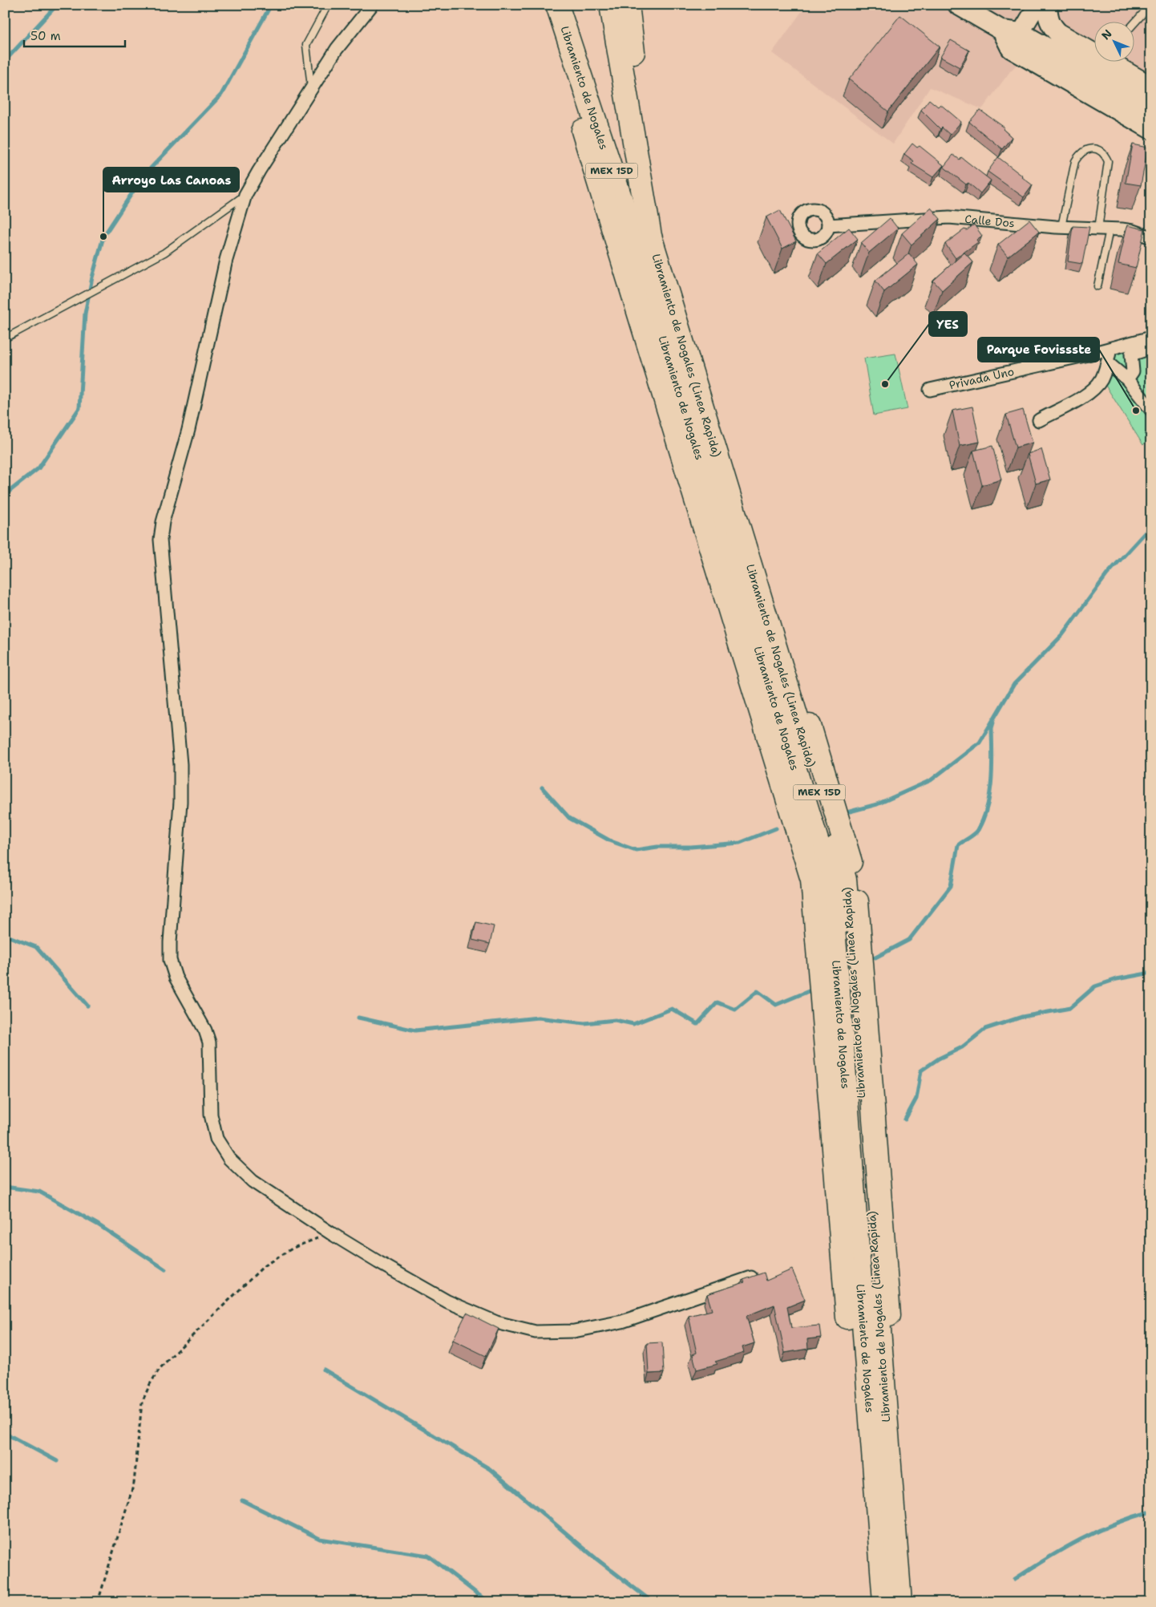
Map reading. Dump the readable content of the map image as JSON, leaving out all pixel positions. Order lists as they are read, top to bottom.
{
  "streets": {
    "highway": ["Libramiento de Nogales", "MEX 15D", "Libramiento de Nogales (Linea Rapida)"],
    "street": ["Calle Dos", "Privada Uno"]
  },
  "places": ["Arroyo Las Canoas", "YES", "Parque Fovissste"],
  "scale_bar": "50 m",
  "north": "top left"
}
